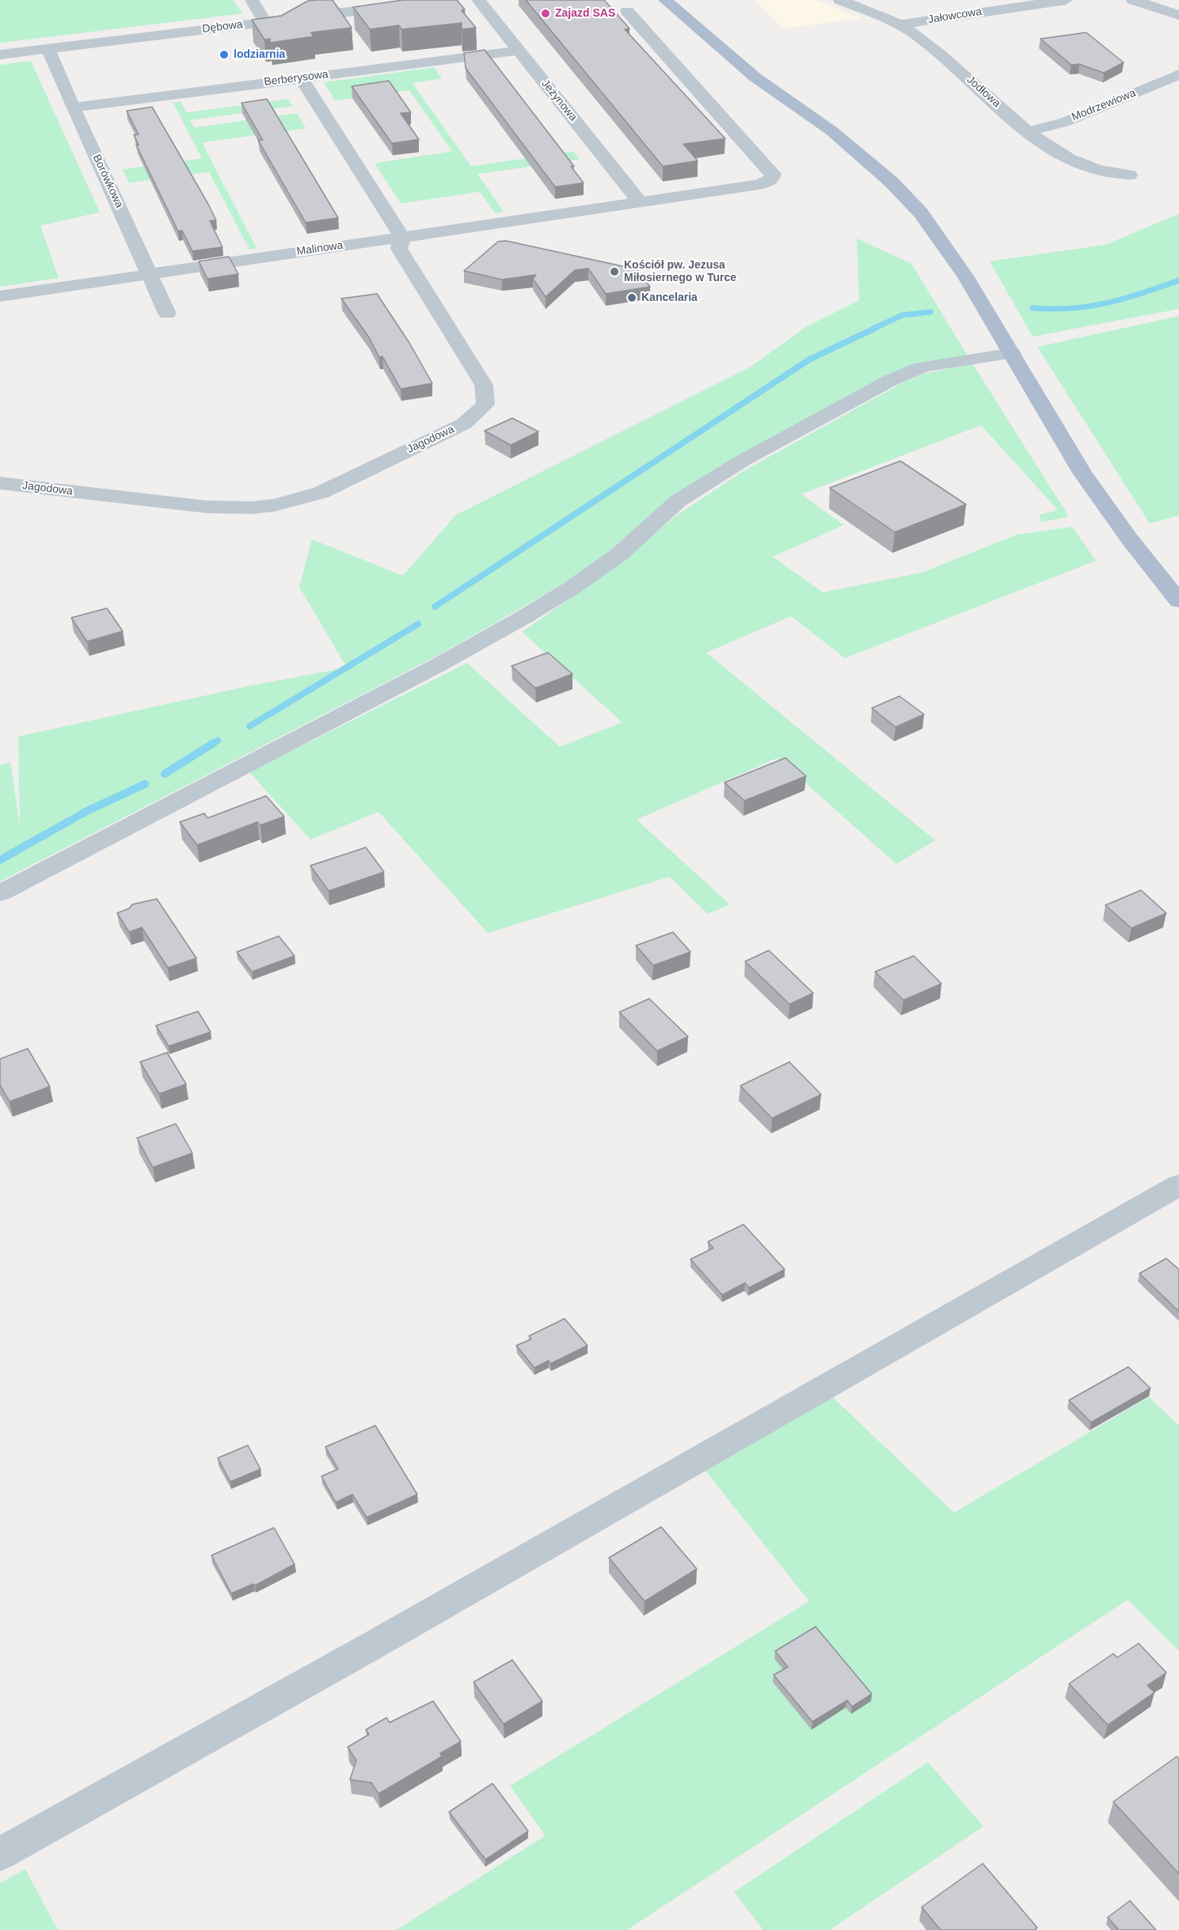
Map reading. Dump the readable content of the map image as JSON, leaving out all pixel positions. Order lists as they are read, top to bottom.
{
  "streets": {
    "street": [
      "Jałowcowa",
      "Dębowa",
      "Berberysowa",
      "Jodłowa",
      "Jeżynowa",
      "Modrzewiowa",
      "Borówkowa",
      "Malinowa",
      "Jagodowa"
    ]
  },
  "crossings": [
    ["Jałowcowa", "Jodłowa"],
    ["Dębowa", "Borówkowa"],
    ["Berberysowa", "Jeżynowa"],
    ["Berberysowa", "Borówkowa"],
    ["Berberysowa", "Jagodowa"],
    ["Jodłowa", "Modrzewiowa"],
    ["Jeżynowa", "Malinowa"],
    ["Borówkowa", "Malinowa"],
    ["Malinowa", "Jagodowa"]
  ],
  "places": [
    "Zajazd SAS",
    "lodziarnia",
    "Kościół pw. Jezusa Miłosiernego w Turce",
    "Kancelaria"
  ]
}
